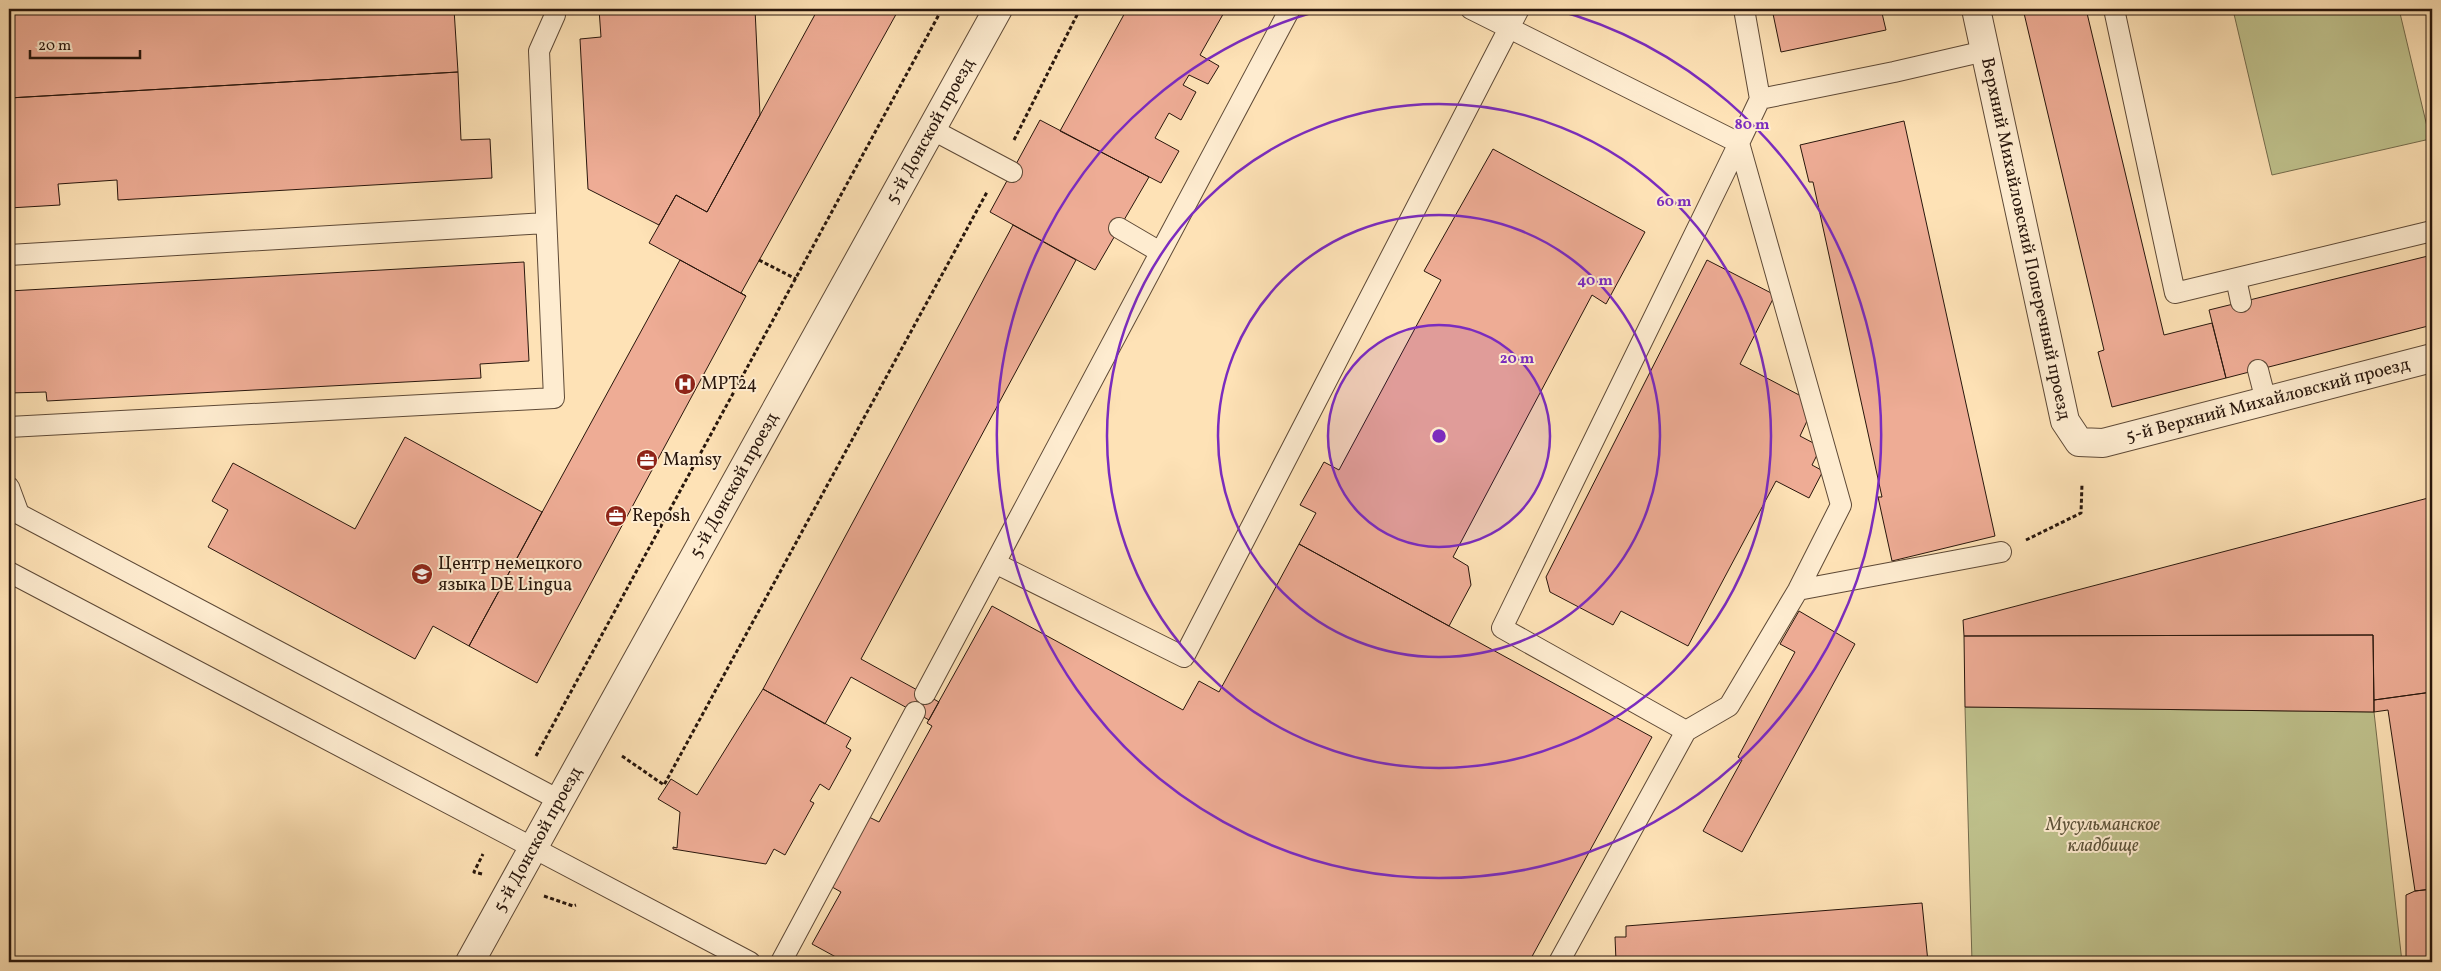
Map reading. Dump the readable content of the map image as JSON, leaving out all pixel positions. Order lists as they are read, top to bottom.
{
  "streets": {
    "street": ["5-й Донской проезд", "Верхний Михайловский Поперечный проезд", "5-й Верхний Михайловский проезд"]
  },
  "crossings": [
    ["Верхний Михайловский Поперечный проезд", "5-й Верхний Михайловский проезд"]
  ],
  "parks": ["Мусульманское кладбище"],
  "places": {
    "hospital": ["МРТ24"],
    "office": ["Mamsy", "Reposh"],
    "school or university": ["Центр немецкого языка DE Lingua"]
  },
  "scale_bar": "20 m",
  "rings": [
    "80 m",
    "60 m",
    "40 m",
    "20 m"
  ]
}
